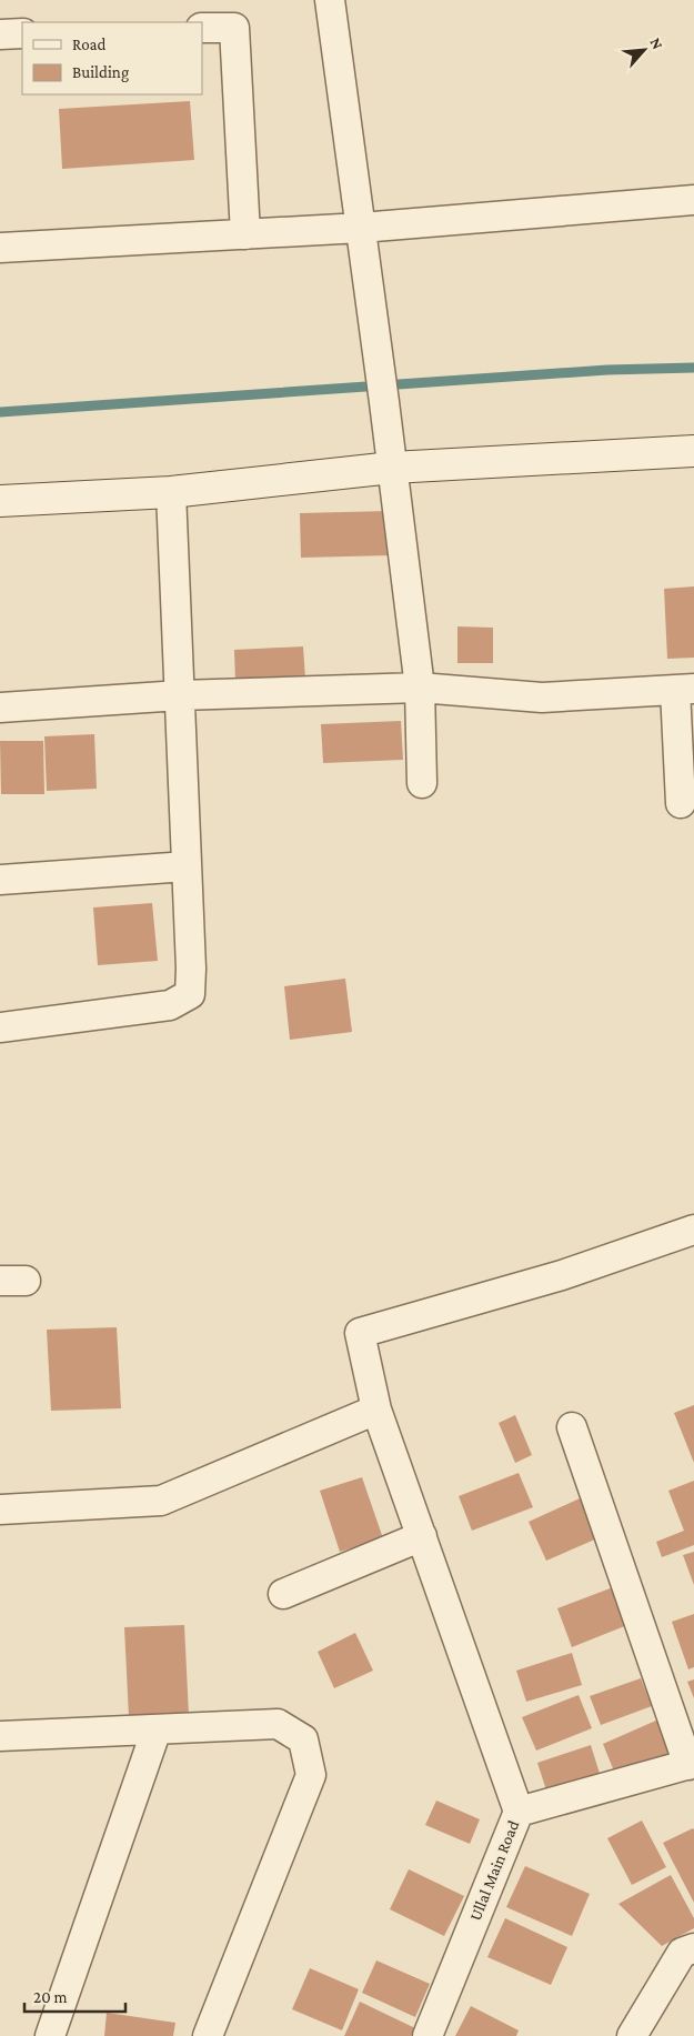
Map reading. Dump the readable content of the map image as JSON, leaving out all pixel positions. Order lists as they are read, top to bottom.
{
  "streets": {
    "street": ["Ullal Main Road"]
  },
  "legend": ["Road", "Building"],
  "scale_bar": "20 m",
  "north": "top right"
}
